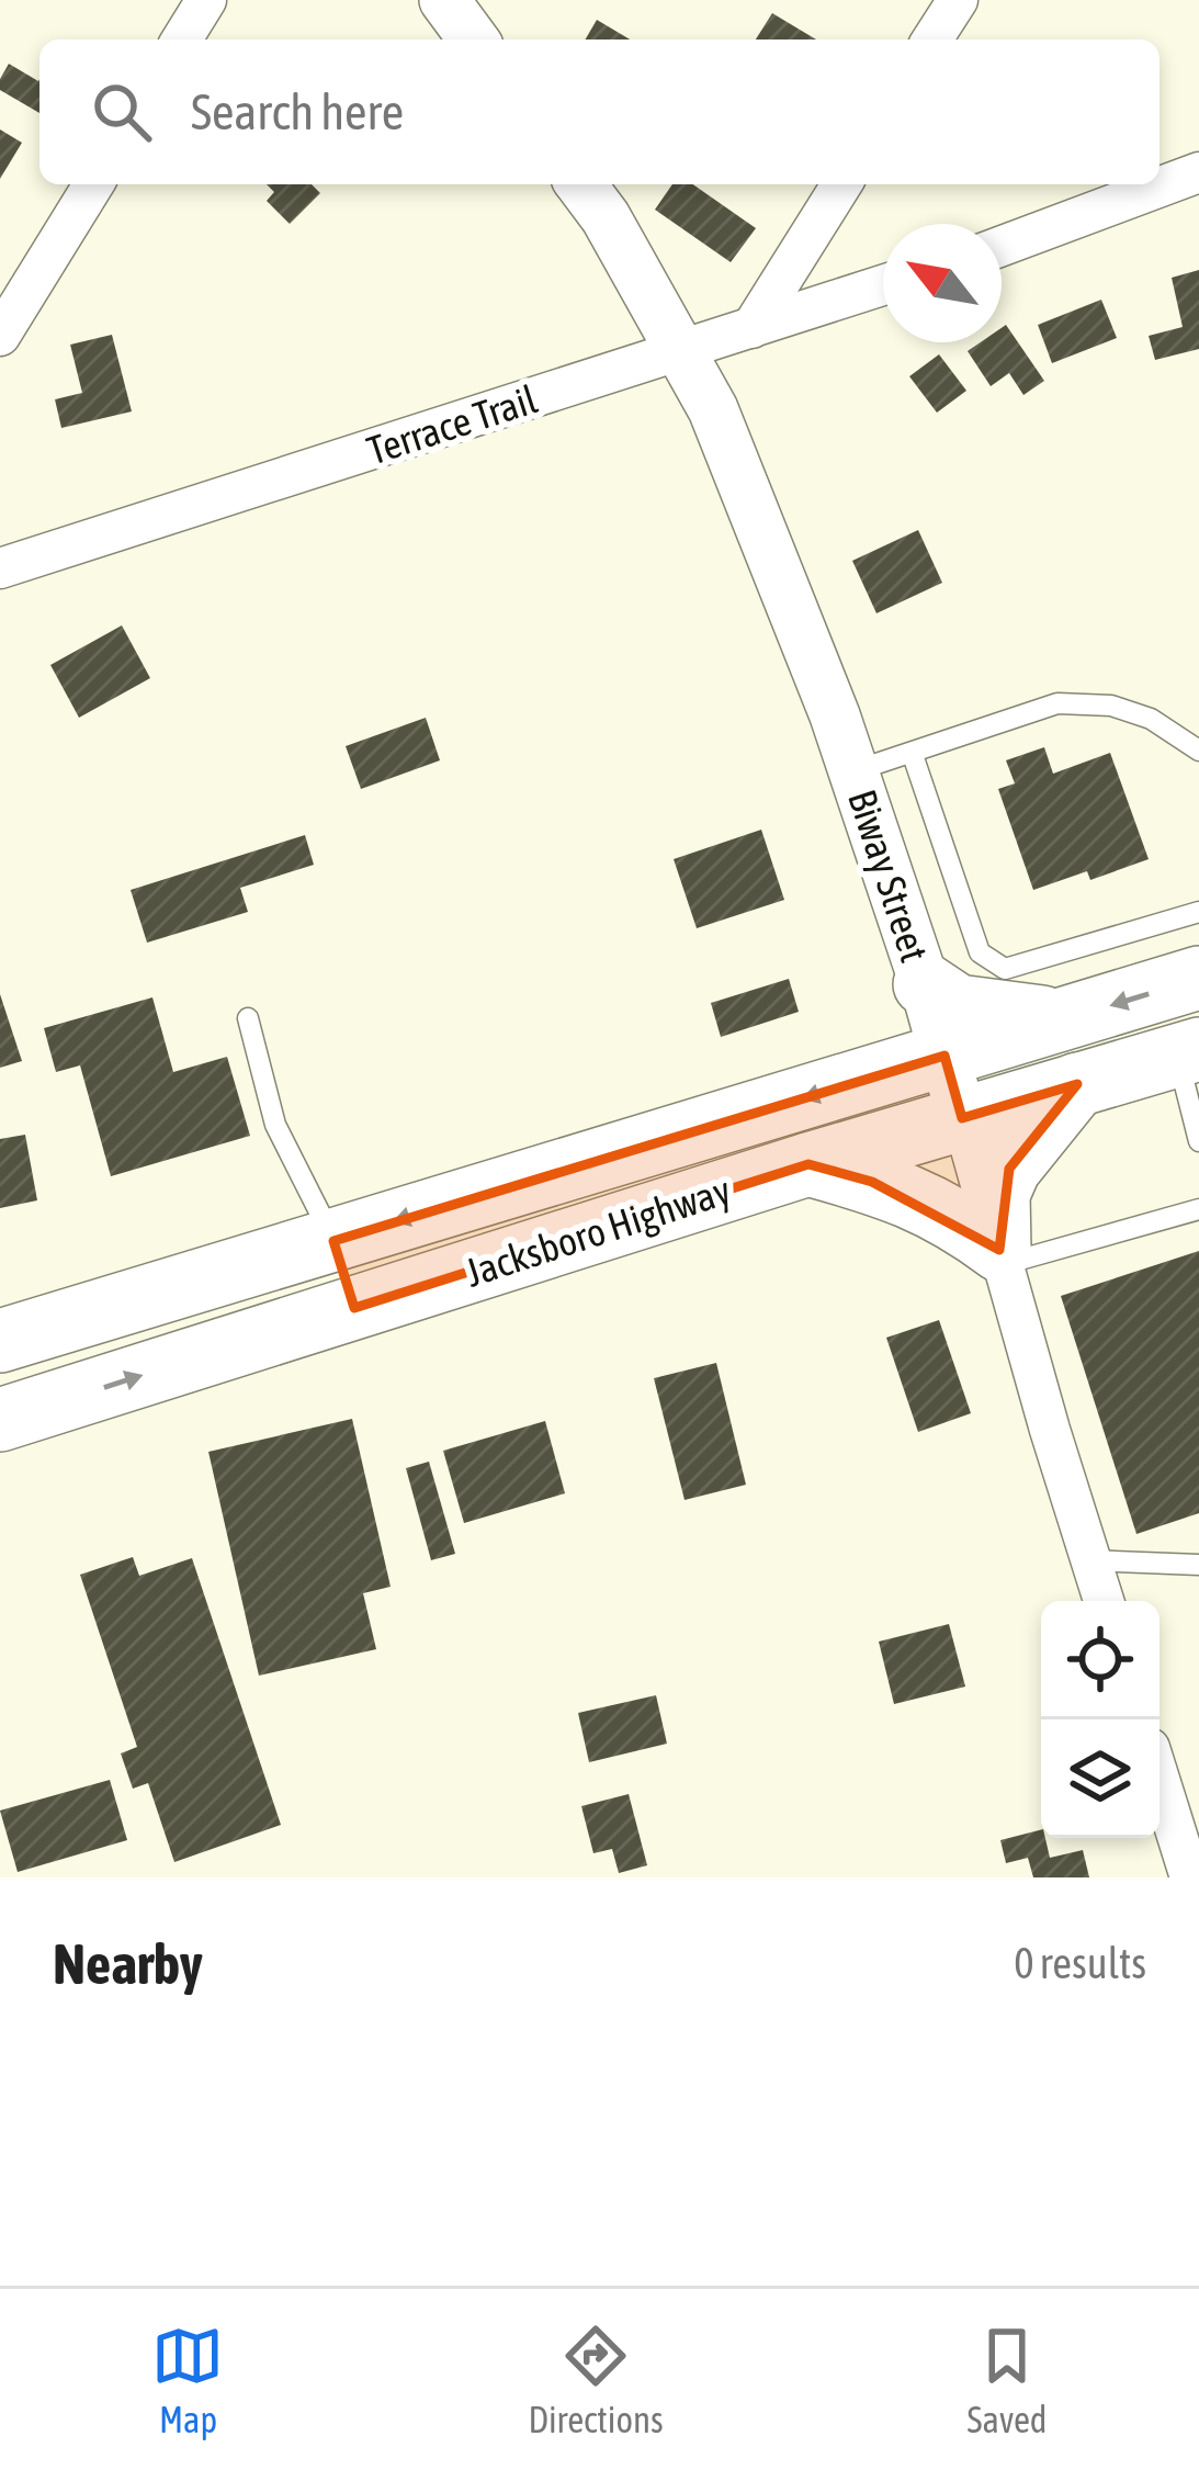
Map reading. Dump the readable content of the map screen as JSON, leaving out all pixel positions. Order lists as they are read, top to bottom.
{
  "streets": {
    "main road": ["Jacksboro Highway"],
    "street": ["Terrace Trail", "Biway Street"]
  },
  "crossings": [
    ["Terrace Trail", "Biway Street"],
    ["Biway Street", "Jacksboro Highway"]
  ],
  "north": "top left",
  "page": {
    "search": "Search here",
    "heading": ["Nearby", "0 results"],
    "nav": ["Map", "Directions", "Saved"]
  }
}
